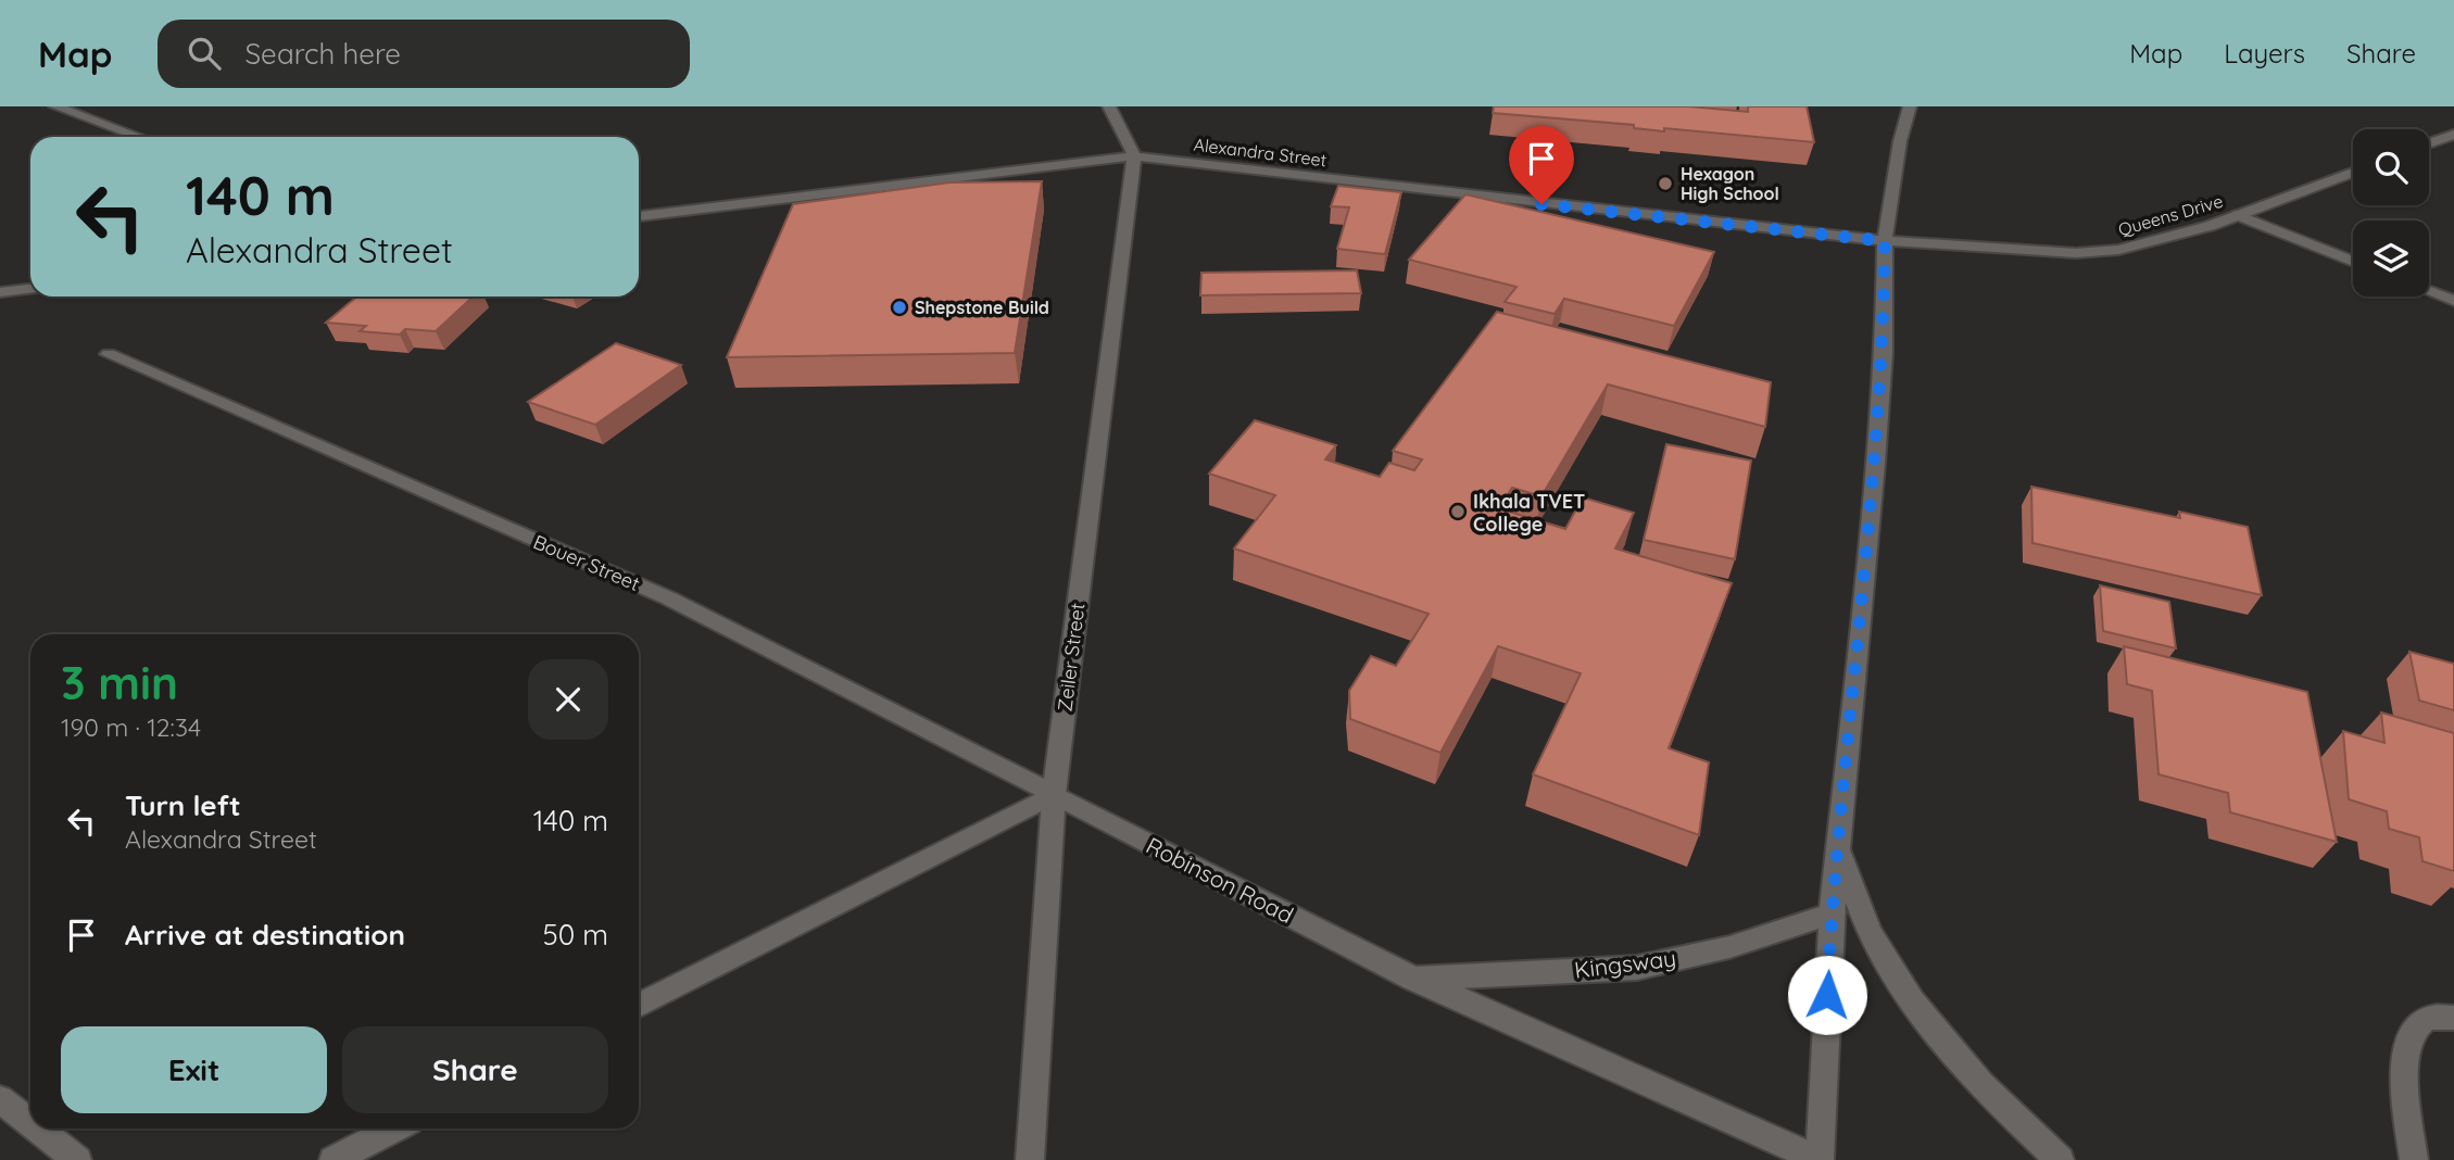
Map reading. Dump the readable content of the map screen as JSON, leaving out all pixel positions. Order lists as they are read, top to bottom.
{
  "streets": {
    "street": [
      "Alexandra Street",
      "Queens Drive",
      "Bouer Street",
      "Zeiler Street",
      "Robinson Road",
      "Kingsway"
    ]
  },
  "crossings": [
    ["Alexandra Street", "Queens Drive"],
    ["Alexandra Street", "Zeiler Street"],
    ["Bouer Street", "Zeiler Street"],
    ["Bouer Street", "Robinson Road"],
    ["Zeiler Street", "Robinson Road"],
    ["Robinson Road", "Kingsway"]
  ],
  "places": ["Hexagon High School", "Shepstone Build", "Ikhala TVET College"],
  "page": {
    "header": "Map",
    "search": "Search here",
    "nav": ["Map", "Layers", "Share"],
    "turn": ["140 m", "Alexandra Street"],
    "heading": ["3 min", "190 m · 12:34"],
    "list": [
      {
        "name": "Turn left",
        "note": "Alexandra Street",
        "value": "140 m"
      },
      {
        "name": "Arrive at destination",
        "value": "50 m"
      }
    ],
    "buttons": ["Exit", "Share"]
  }
}
